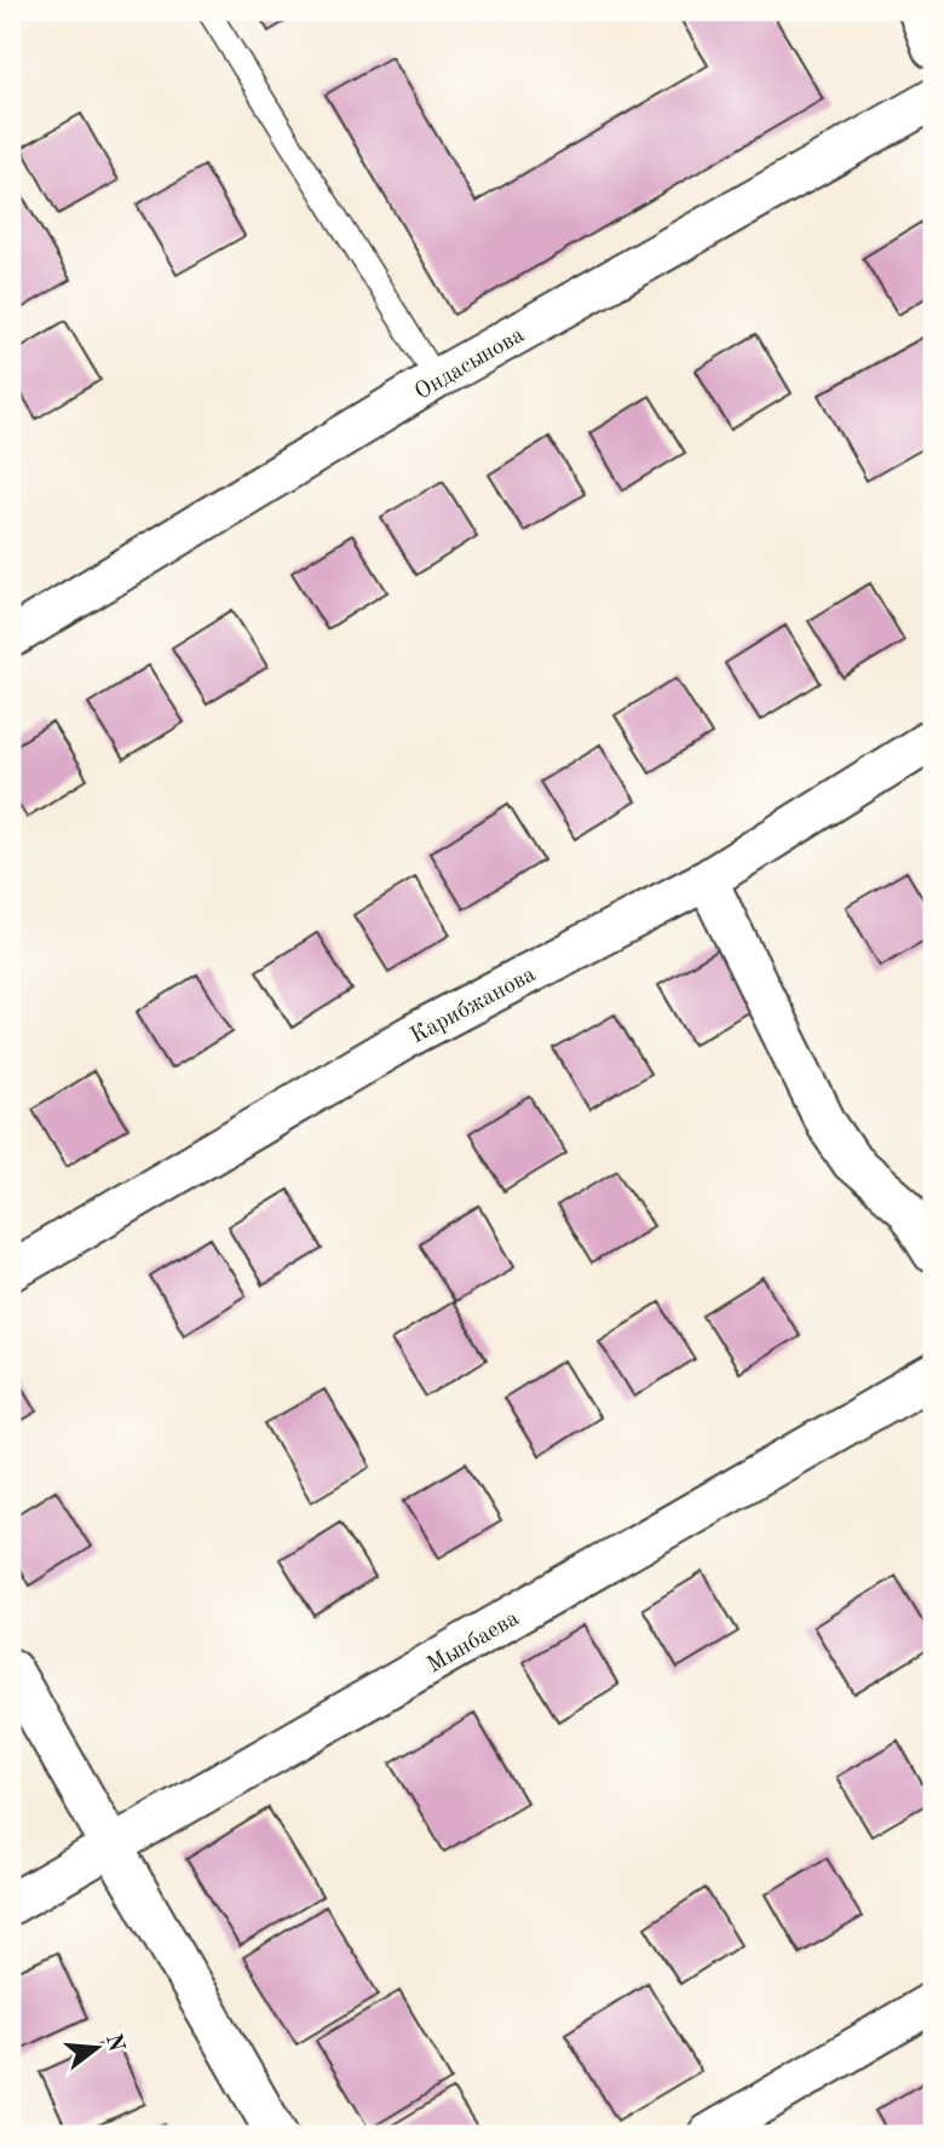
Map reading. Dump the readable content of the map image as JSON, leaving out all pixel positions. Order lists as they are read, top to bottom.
{
  "streets": {
    "street": ["Ондасынова", "Карибжанова", "Мынбаева"]
  },
  "north": "right"
}
